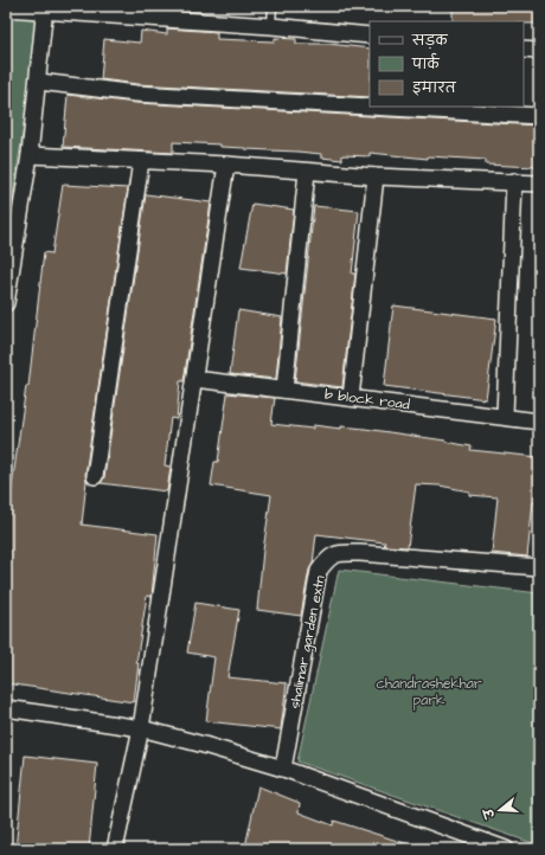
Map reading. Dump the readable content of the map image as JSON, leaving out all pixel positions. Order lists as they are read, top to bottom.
{
  "streets": {
    "street": ["b block road", "shalimar garden extn"]
  },
  "parks": ["chandrashekhar park"],
  "legend": ["सड़क", "पार्क", "इमारत"],
  "north": "left"
}
